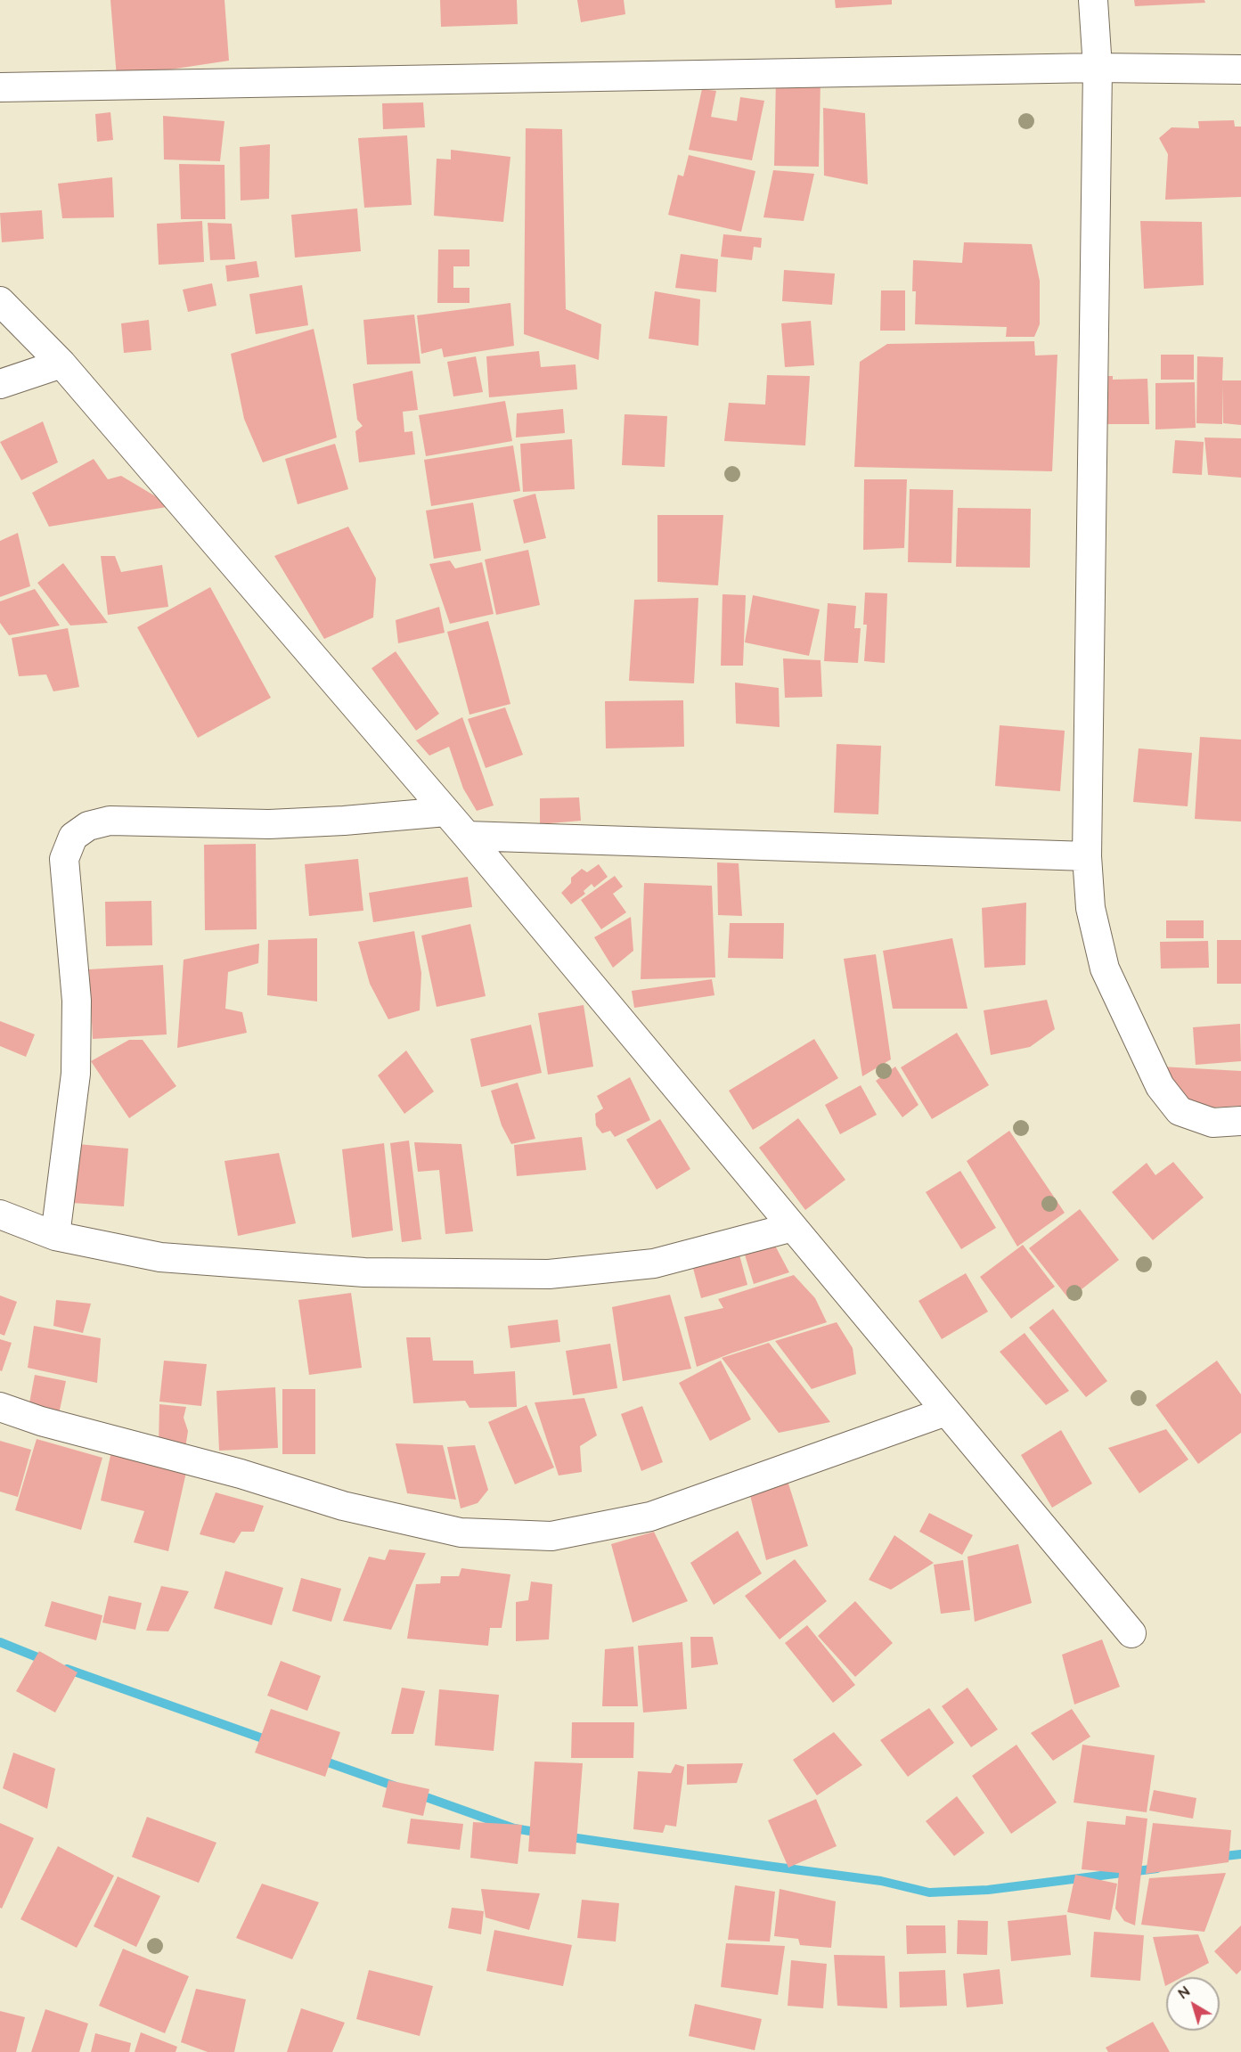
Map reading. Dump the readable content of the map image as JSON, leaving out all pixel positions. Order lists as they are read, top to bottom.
{
  "north": "top left"
}
